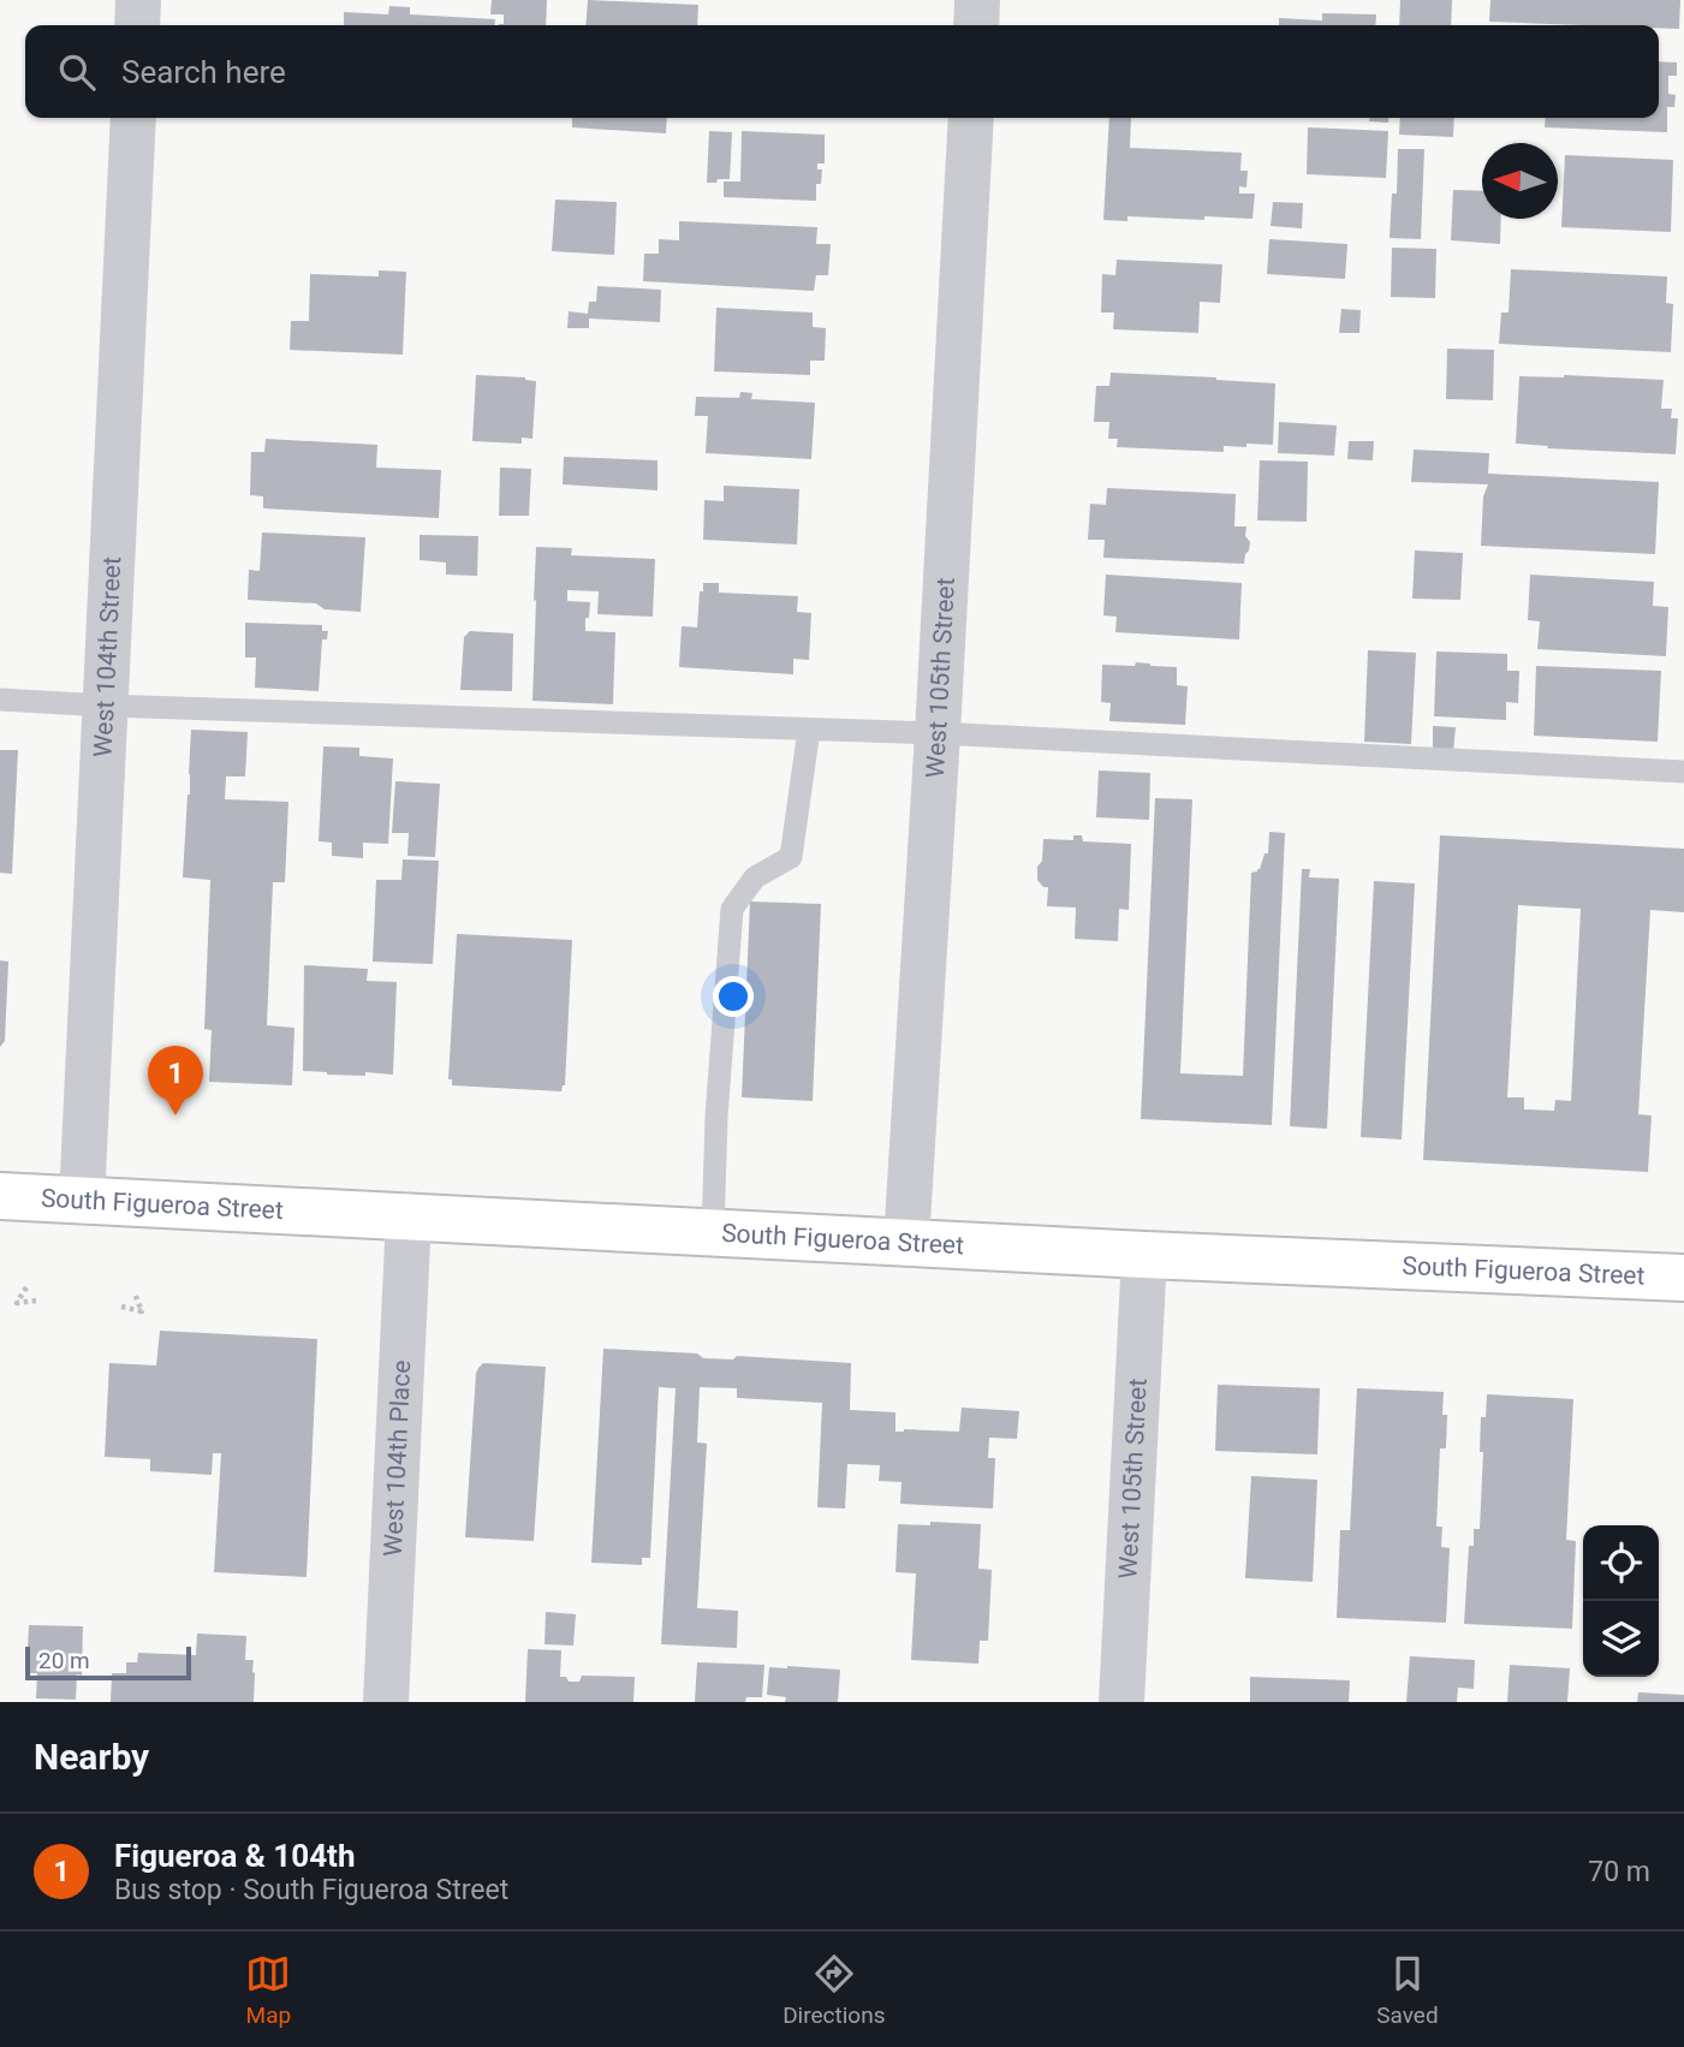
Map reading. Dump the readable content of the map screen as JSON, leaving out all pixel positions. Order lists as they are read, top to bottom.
{
  "streets": {
    "main road": ["South Figueroa Street"],
    "street": ["West 104th Street", "West 105th Street", "West 104th Place"]
  },
  "crossings": [
    ["West 104th Street", "South Figueroa Street"],
    ["West 105th Street", "South Figueroa Street"],
    ["South Figueroa Street", "West 104th Place"]
  ],
  "scale_bar": "20 m",
  "north": "left",
  "page": {
    "search": "Search here",
    "pins": "1",
    "scale": "20 m",
    "heading": "Nearby",
    "list": [
      {
        "mark": "1",
        "name": "Figueroa & 104th",
        "note": "Bus stop · South Figueroa Street",
        "value": "70 m"
      }
    ],
    "nav": ["Map", "Directions", "Saved"]
  }
}
